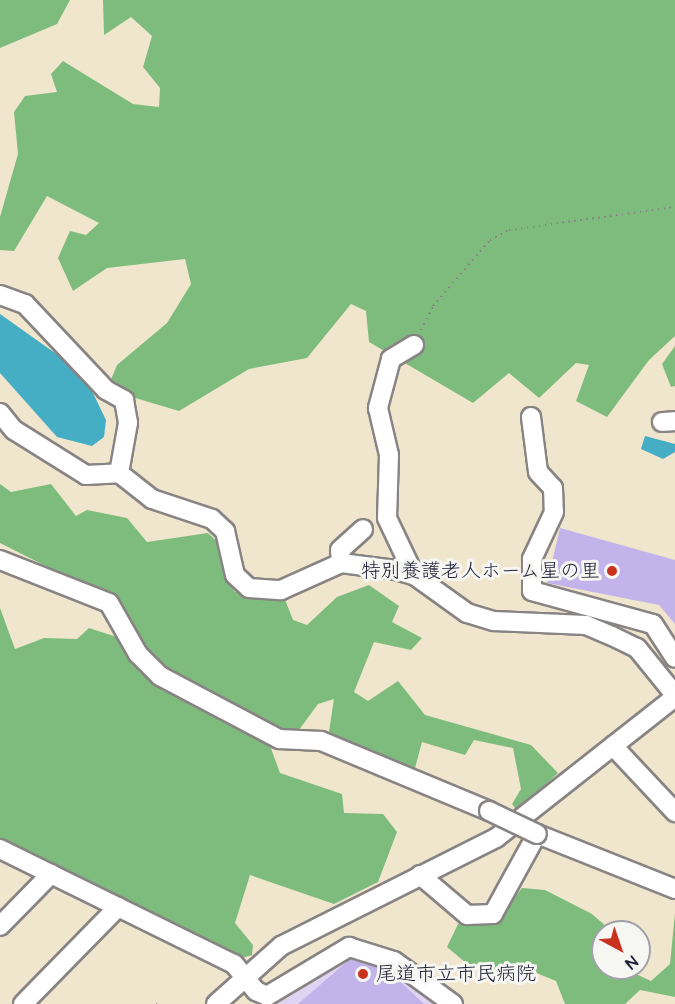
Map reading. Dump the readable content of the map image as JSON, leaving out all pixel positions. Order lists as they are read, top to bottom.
{
  "places": ["特別養護老人ホーム星の里", "尾道市立市民病院"],
  "north": "bottom right"
}
